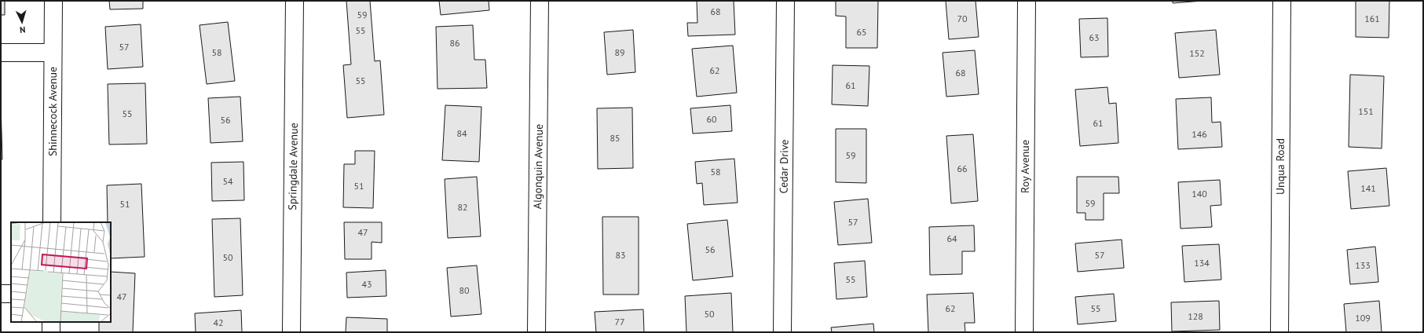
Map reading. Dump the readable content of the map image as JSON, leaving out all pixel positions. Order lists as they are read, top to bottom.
{
  "streets": {
    "street": [
      "Shinnecock Avenue",
      "Springdale Avenue",
      "Algonquin Avenue",
      "Cedar Drive",
      "Roy Avenue",
      "Unqua Road"
    ]
  },
  "house_numbers": [
    "68",
    "59",
    "70",
    "161",
    "55",
    "65",
    "63",
    "86",
    "57",
    "58",
    "89",
    "152",
    "62",
    "68",
    "55",
    "61",
    "151",
    "55",
    "60",
    "56",
    "61",
    "84",
    "146",
    "85",
    "59",
    "66",
    "58",
    "54",
    "51",
    "141",
    "140",
    "59",
    "51",
    "82",
    "57",
    "47",
    "64",
    "56",
    "83",
    "57",
    "50",
    "134",
    "133",
    "55",
    "43",
    "80",
    "47",
    "62",
    "55",
    "50",
    "128",
    "109",
    "77",
    "42"
  ],
  "north": "bottom"
}
